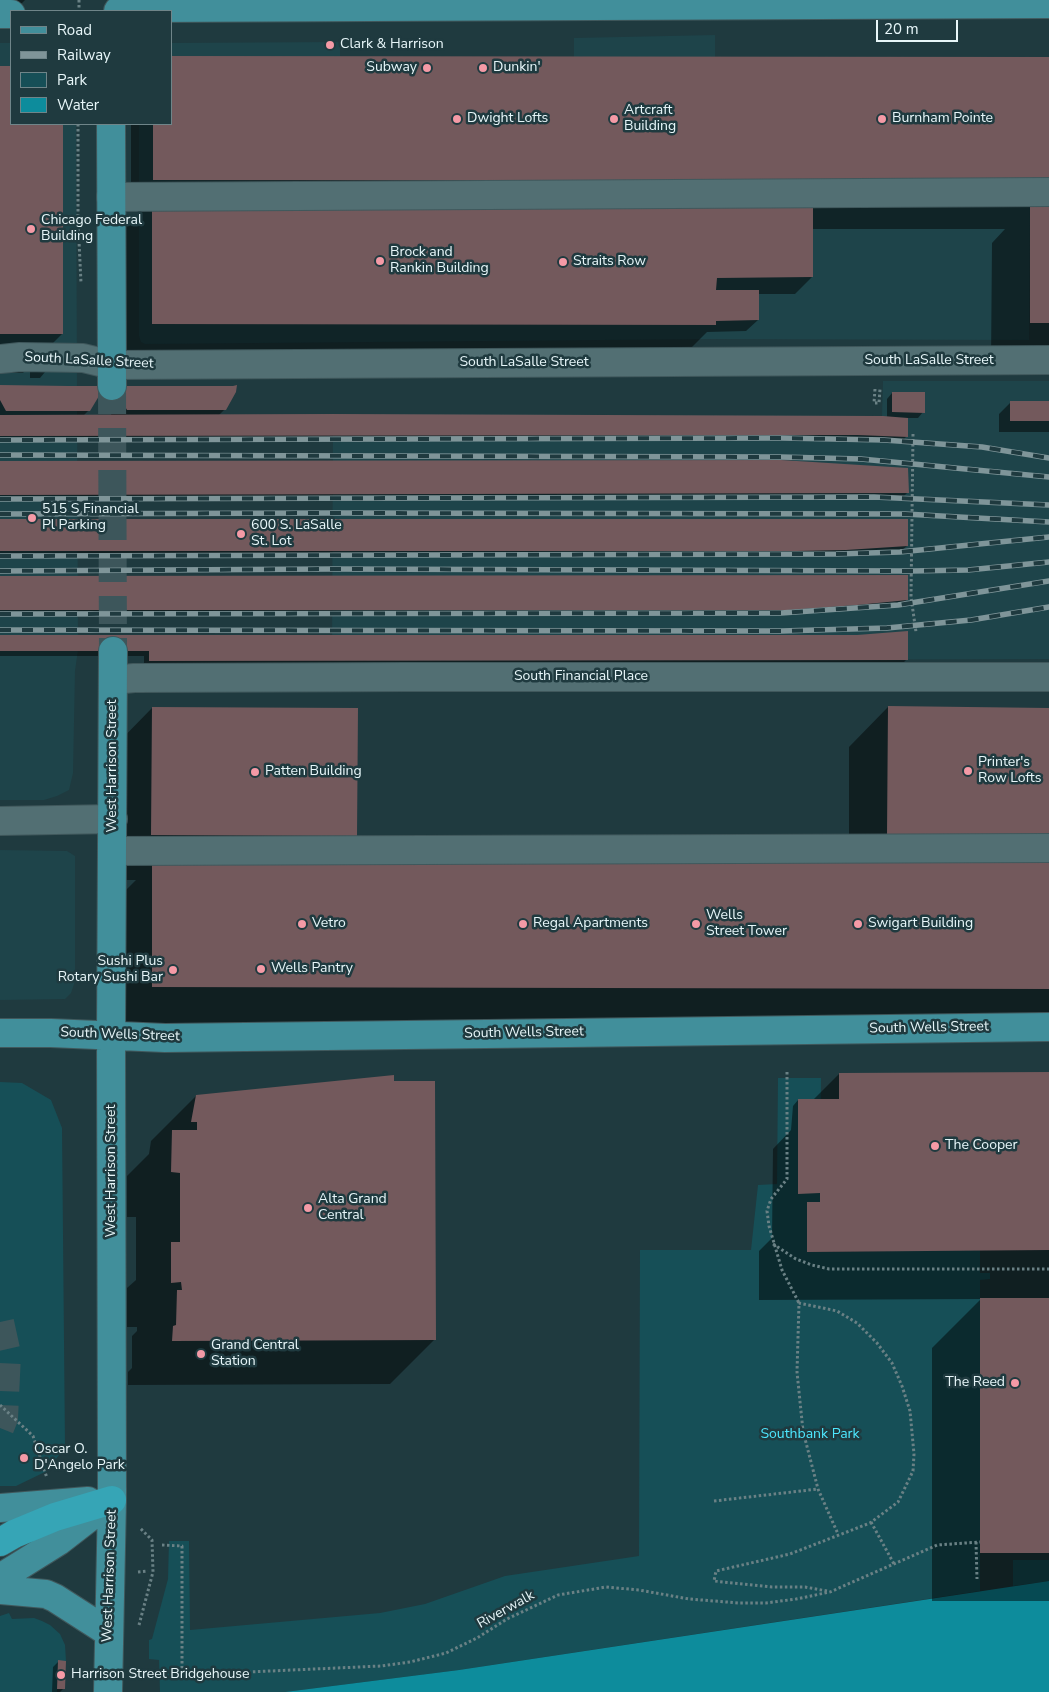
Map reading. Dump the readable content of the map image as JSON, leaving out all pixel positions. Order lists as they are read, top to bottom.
{
  "streets": {
    "main road": ["West Harrison Street", "South Wells Street"],
    "street": ["South LaSalle Street", "South Financial Place"],
    "path": ["Riverwalk"]
  },
  "crossings": [
    ["South Financial Place", "West Harrison Street"],
    ["West Harrison Street", "South Wells Street"]
  ],
  "parks": ["Southbank Park"],
  "places": [
    "Clark & Harrison",
    "Subway",
    "Dunkin'",
    "Dwight Lofts",
    "Artcraft Building",
    "Burnham Pointe",
    "Chicago Federal Building",
    "Brock and Rankin Building",
    "Straits Row",
    "515 S Financial Pl Parking",
    "600 S. LaSalle St. Lot",
    "Printer's Row Lofts",
    "Patten Building",
    "Vetro",
    "Regal Apartments",
    "Wells Street Tower",
    "Swigart Building",
    "Wells Pantry",
    "Sushi Plus Rotary Sushi Bar",
    "The Cooper",
    "Alta Grand Central",
    "Grand Central Station",
    "The Reed",
    "Oscar O. D'Angelo Park",
    "Harrison Street Bridgehouse"
  ],
  "legend": [
    "Road",
    "Railway",
    "Park",
    "Water"
  ],
  "scale_bar": "20 m"
}
